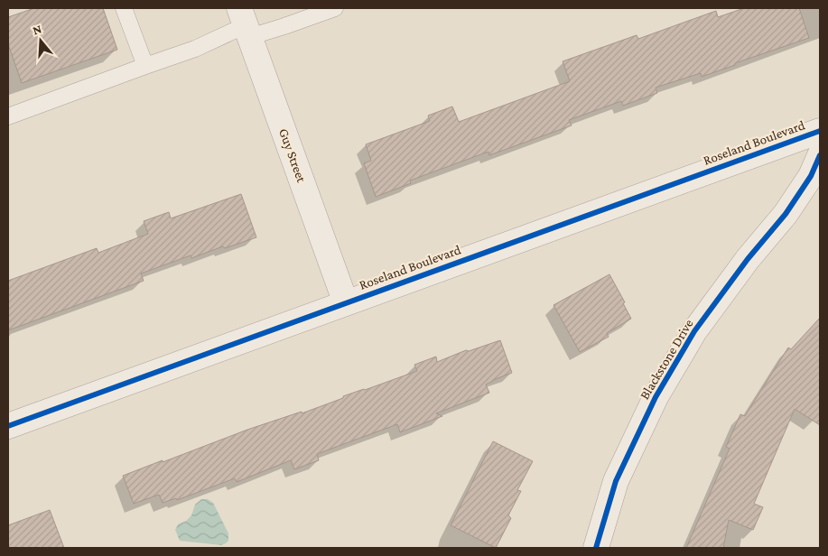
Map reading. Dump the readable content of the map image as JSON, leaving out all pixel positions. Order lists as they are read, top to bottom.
{
  "streets": {
    "street": ["Roseland Boulevard", "Guy Street", "Blackstone Drive"]
  },
  "crossings": [
    ["Roseland Boulevard", "Guy Street"]
  ],
  "north": "top"
}
